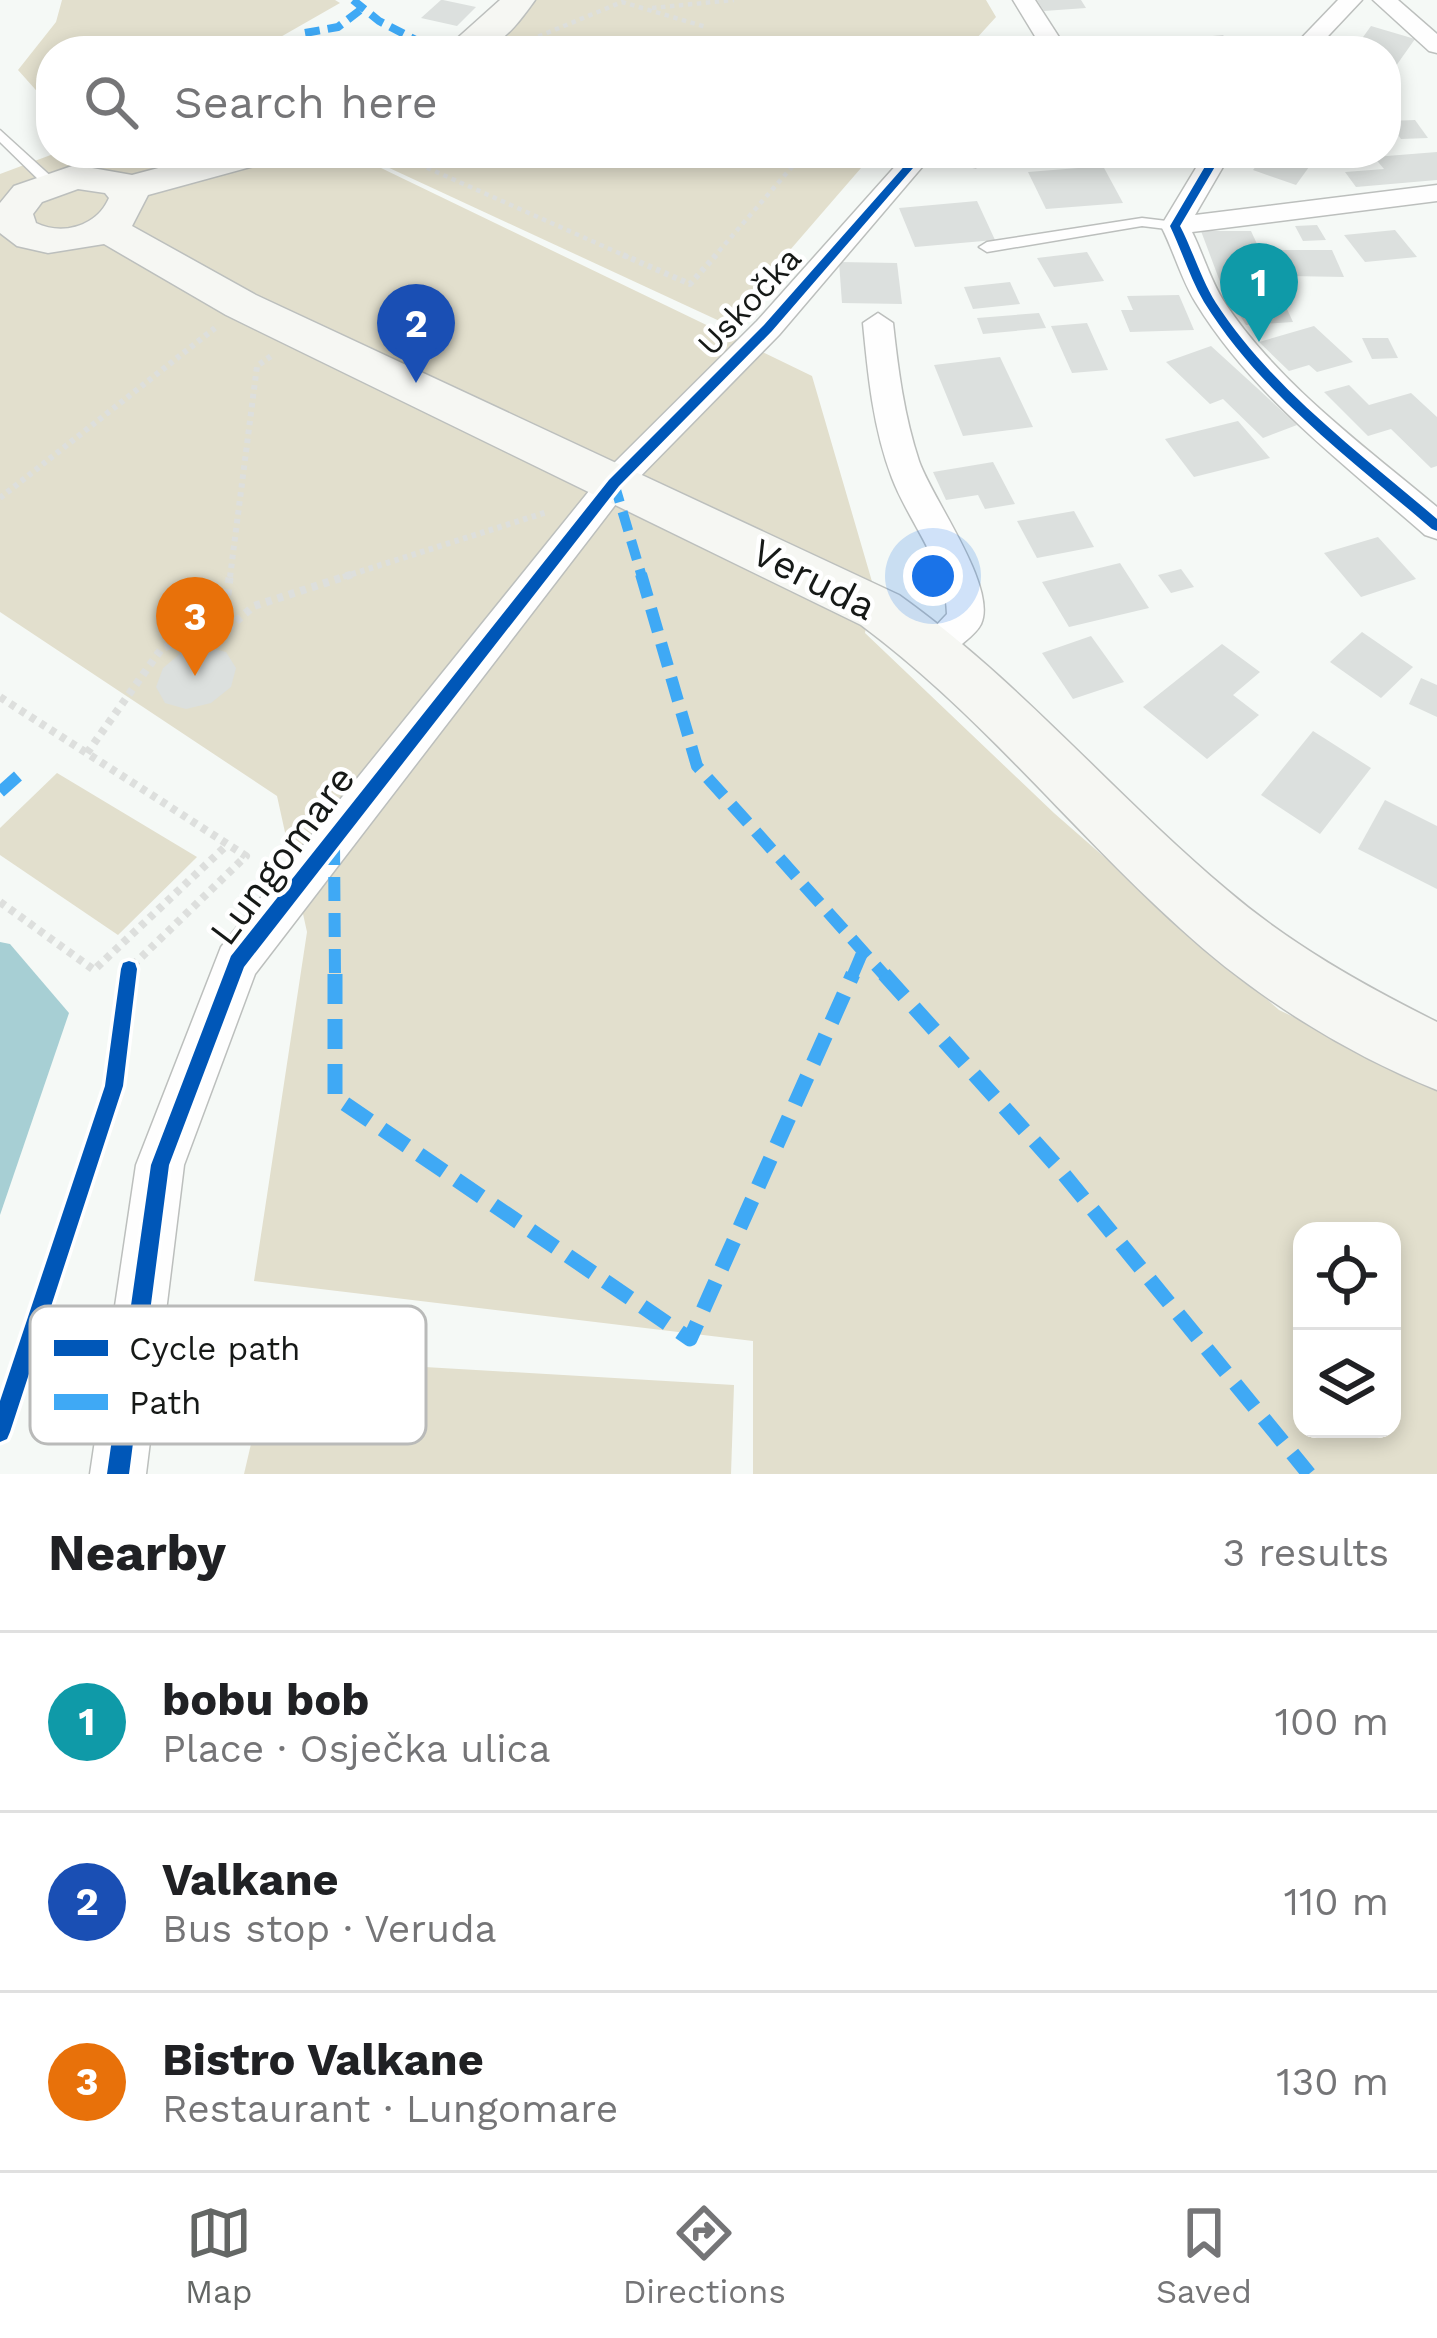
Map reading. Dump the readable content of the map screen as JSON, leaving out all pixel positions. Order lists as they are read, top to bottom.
{
  "streets": {
    "main road": ["Veruda"],
    "street": ["Uskočka", "Lungomare"]
  },
  "crossings": [
    ["Uskočka", "Veruda"],
    ["Uskočka", "Lungomare"],
    ["Veruda", "Lungomare"]
  ],
  "legend": ["Cycle path", "Path"],
  "page": {
    "search": "Search here",
    "pins": ["1", "2", "3"],
    "heading": ["Nearby", "3 results"],
    "list": [
      {
        "mark": "1",
        "name": "bobu bob",
        "note": "Place · Osječka ulica",
        "value": "100 m"
      },
      {
        "mark": "2",
        "name": "Valkane",
        "note": "Bus stop · Veruda",
        "value": "110 m"
      },
      {
        "mark": "3",
        "name": "Bistro Valkane",
        "note": "Restaurant · Lungomare",
        "value": "130 m"
      }
    ],
    "nav": ["Map", "Directions", "Saved"]
  }
}
